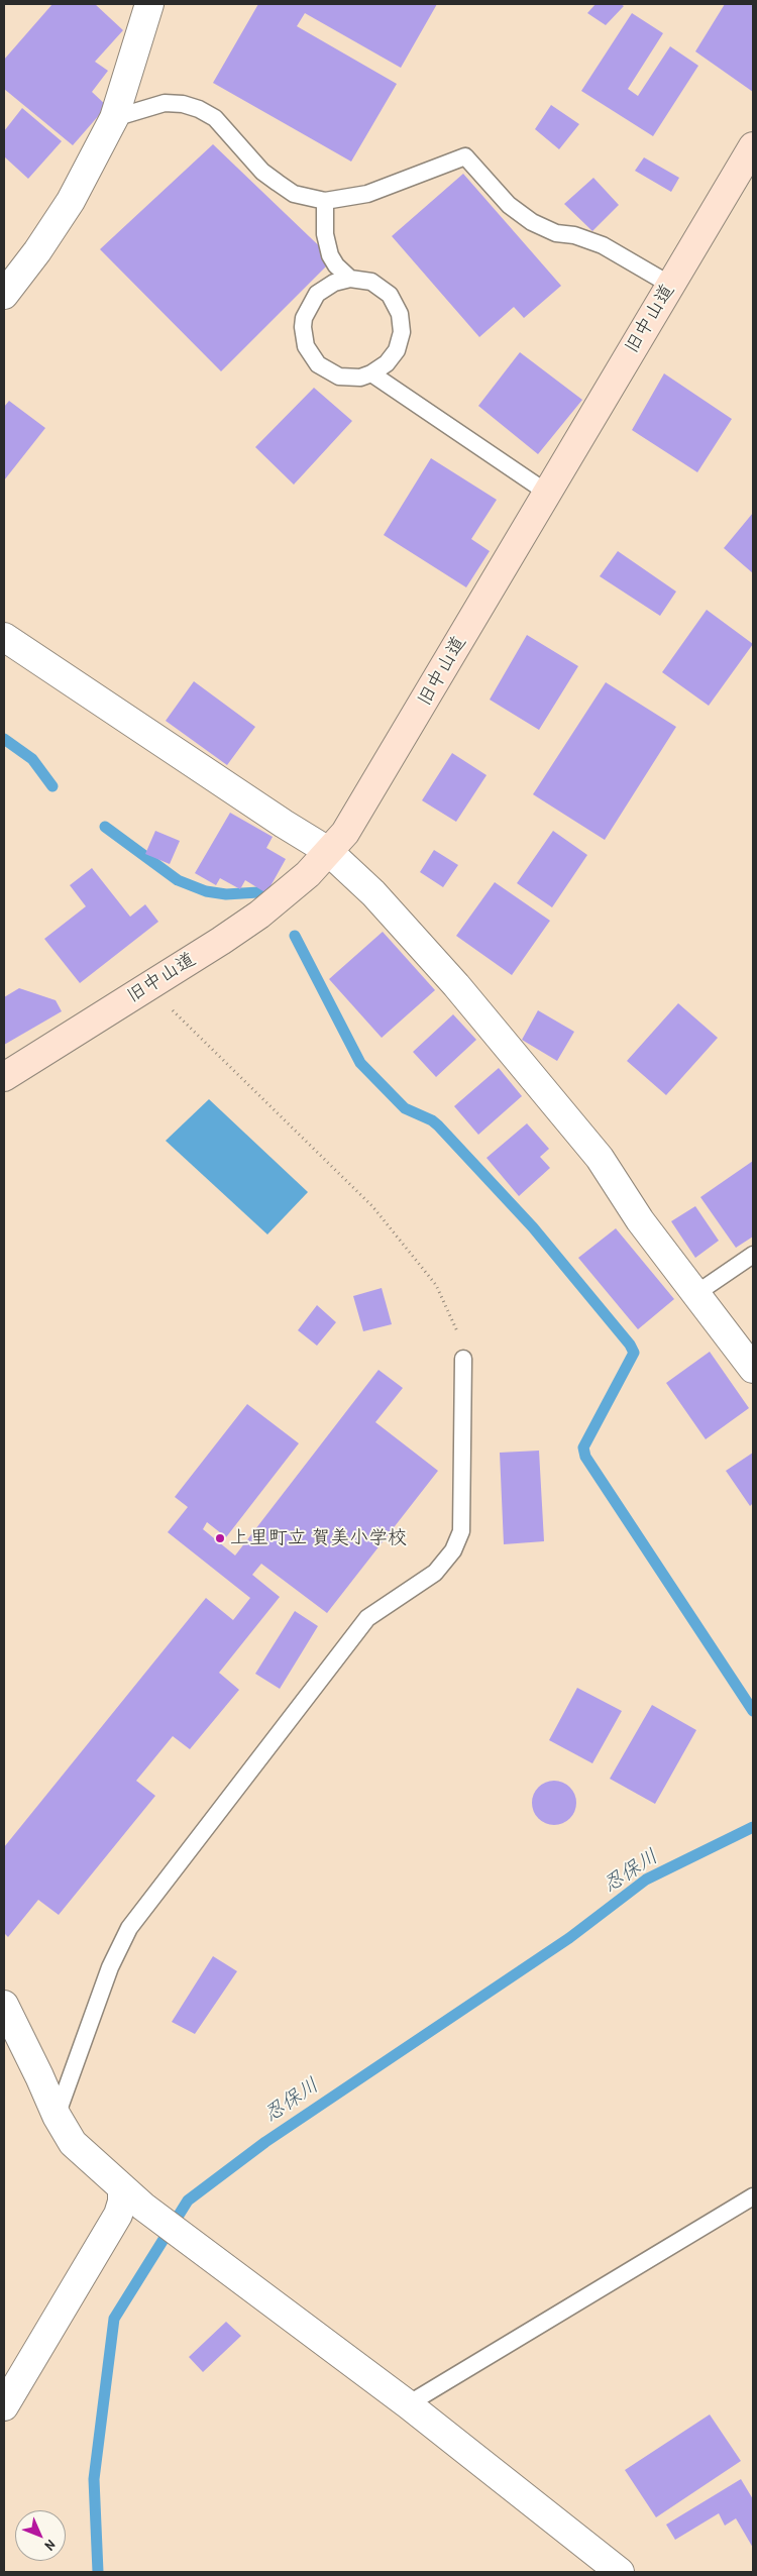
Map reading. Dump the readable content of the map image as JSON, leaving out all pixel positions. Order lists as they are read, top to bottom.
{
  "streets": {
    "main road": ["旧中山道"]
  },
  "water": ["忍保川"],
  "places": ["上里町立 賀美小学校"],
  "north": "bottom right"
}
